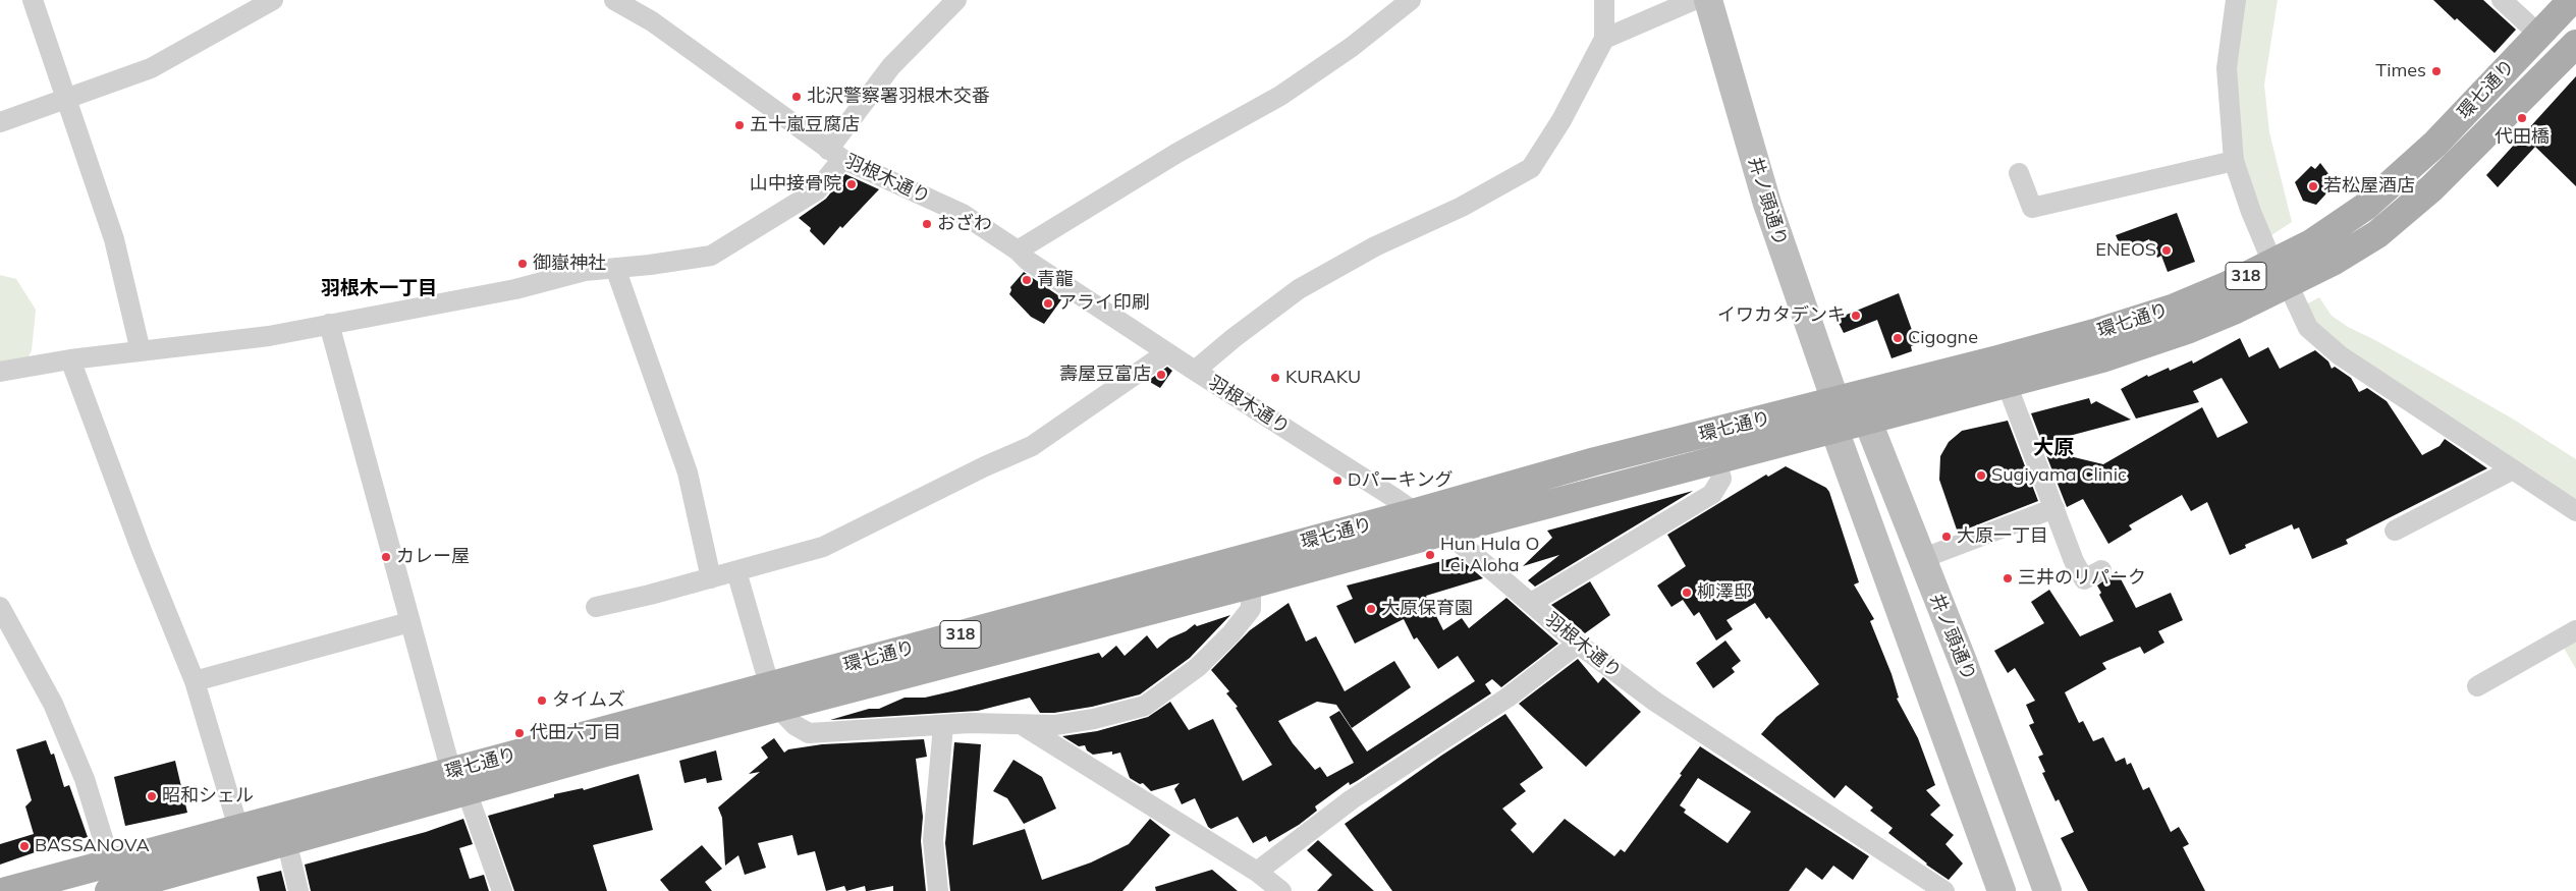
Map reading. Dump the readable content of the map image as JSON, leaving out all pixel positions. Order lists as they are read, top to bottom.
{
  "streets": {
    "main road": ["環七通り", "井ノ頭通り", "318"],
    "street": ["羽根木通り"]
  },
  "crossings": [
    ["環七通り", "羽根木通り"],
    ["環七通り", "井ノ頭通り"]
  ],
  "districts": ["羽根木一丁目", "大原"],
  "places": [
    "Times",
    "北沢警察署羽根木交番",
    "代田橋",
    "五十嵐豆腐店",
    "山中接骨院",
    "若松屋酒店",
    "おざわ",
    "ENEOS",
    "御嶽神社",
    "青龍",
    "アライ印刷",
    "イワカタデンキ",
    "Cigogne",
    "壽屋豆富店",
    "KURAKU",
    "Sugiyama Clinic",
    "Dパーキング",
    "大原一丁目",
    "Hun Hula O Lei Aloha",
    "カレー屋",
    "三井のリパーク",
    "柳澤邸",
    "大原保育園",
    "タイムズ",
    "代田六丁目",
    "昭和シェル",
    "BASSANOVA"
  ]
}
